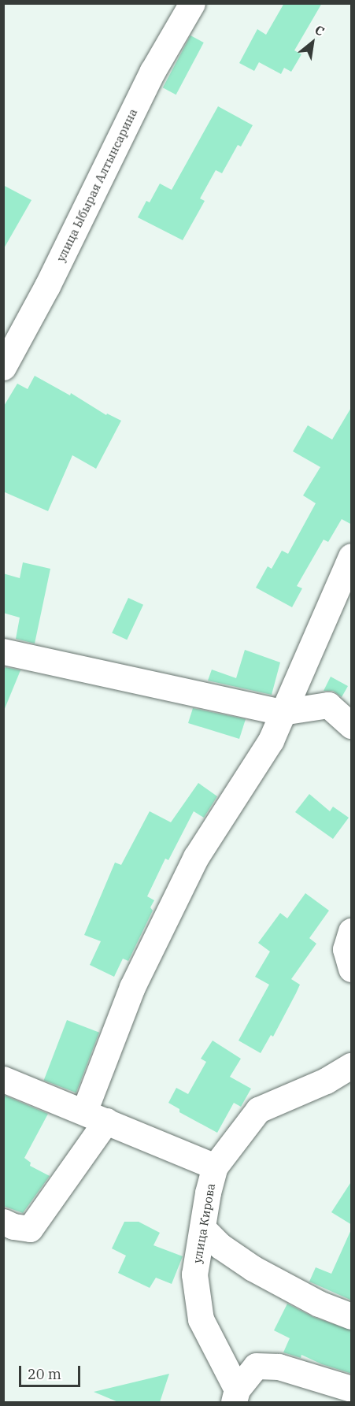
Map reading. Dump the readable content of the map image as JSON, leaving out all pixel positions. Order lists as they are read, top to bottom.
{
  "streets": {
    "street": ["улица Ыбырая Алтынсарина", "улица Кирова"]
  },
  "scale_bar": "20 m",
  "north": "top right"
}
